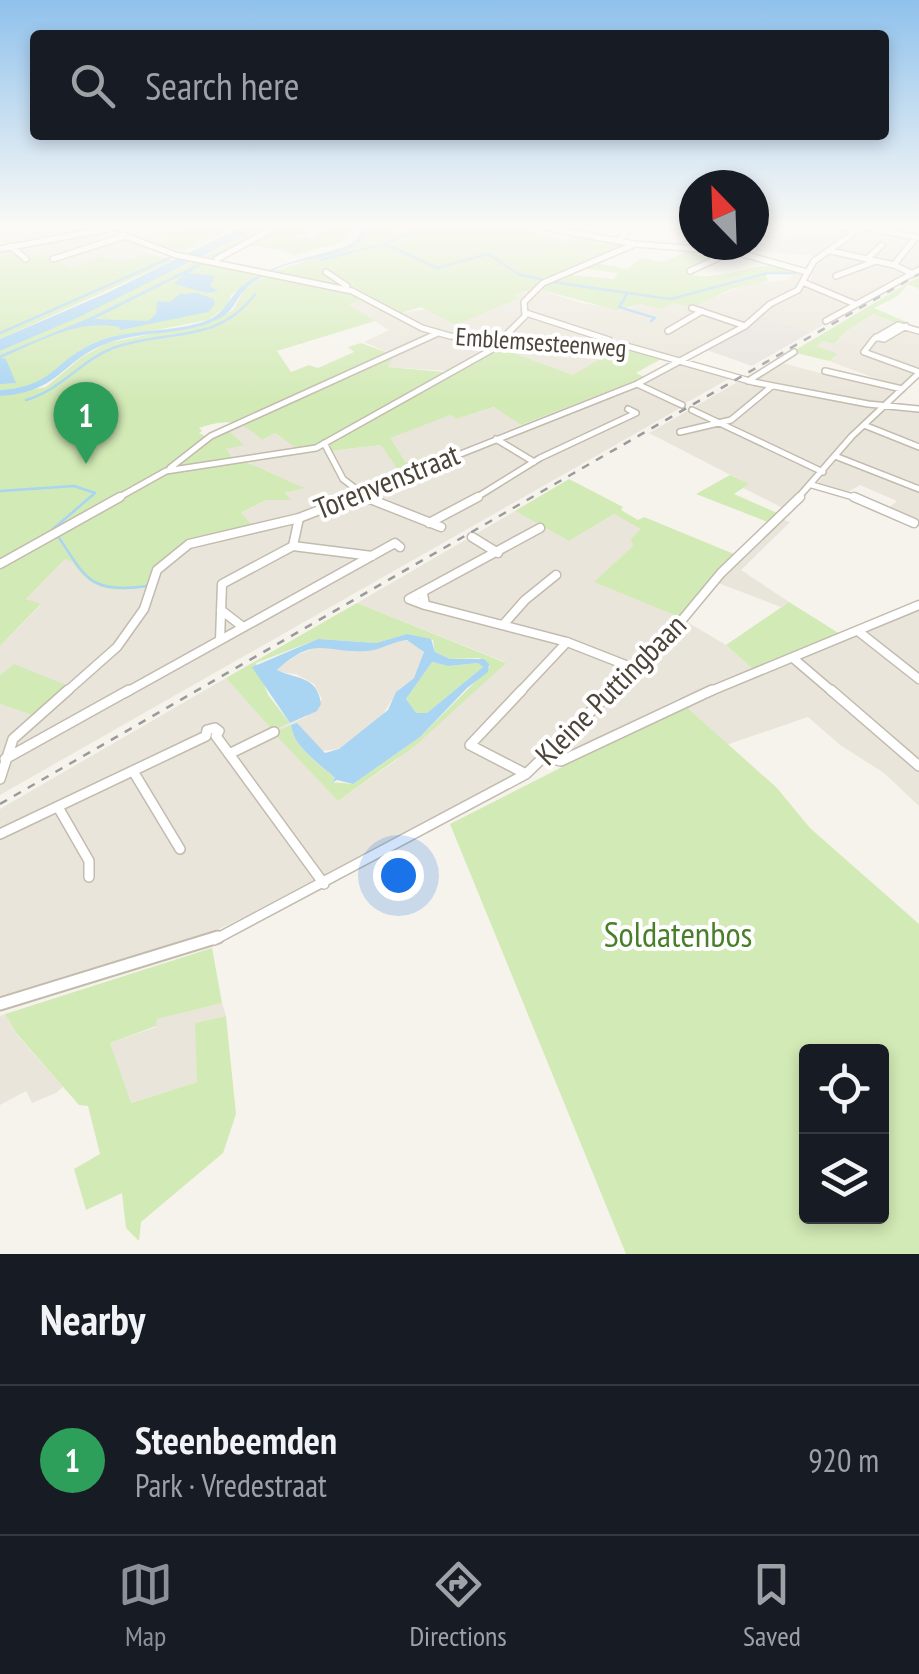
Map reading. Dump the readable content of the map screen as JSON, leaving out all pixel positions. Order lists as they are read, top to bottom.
{
  "streets": {
    "street": ["Emblemsesteenweg", "Torenvenstraat", "Kleine Puttingbaan"]
  },
  "crossings": [
    ["Emblemsesteenweg", "Torenvenstraat"],
    ["Emblemsesteenweg", "Kleine Puttingbaan"]
  ],
  "parks": ["Soldatenbos"],
  "north": "top left",
  "page": {
    "search": "Search here",
    "pins": "1",
    "heading": "Nearby",
    "list": [
      {
        "mark": "1",
        "name": "Steenbeemden",
        "note": "Park · Vredestraat",
        "value": "920 m"
      }
    ],
    "nav": ["Map", "Directions", "Saved"]
  }
}
